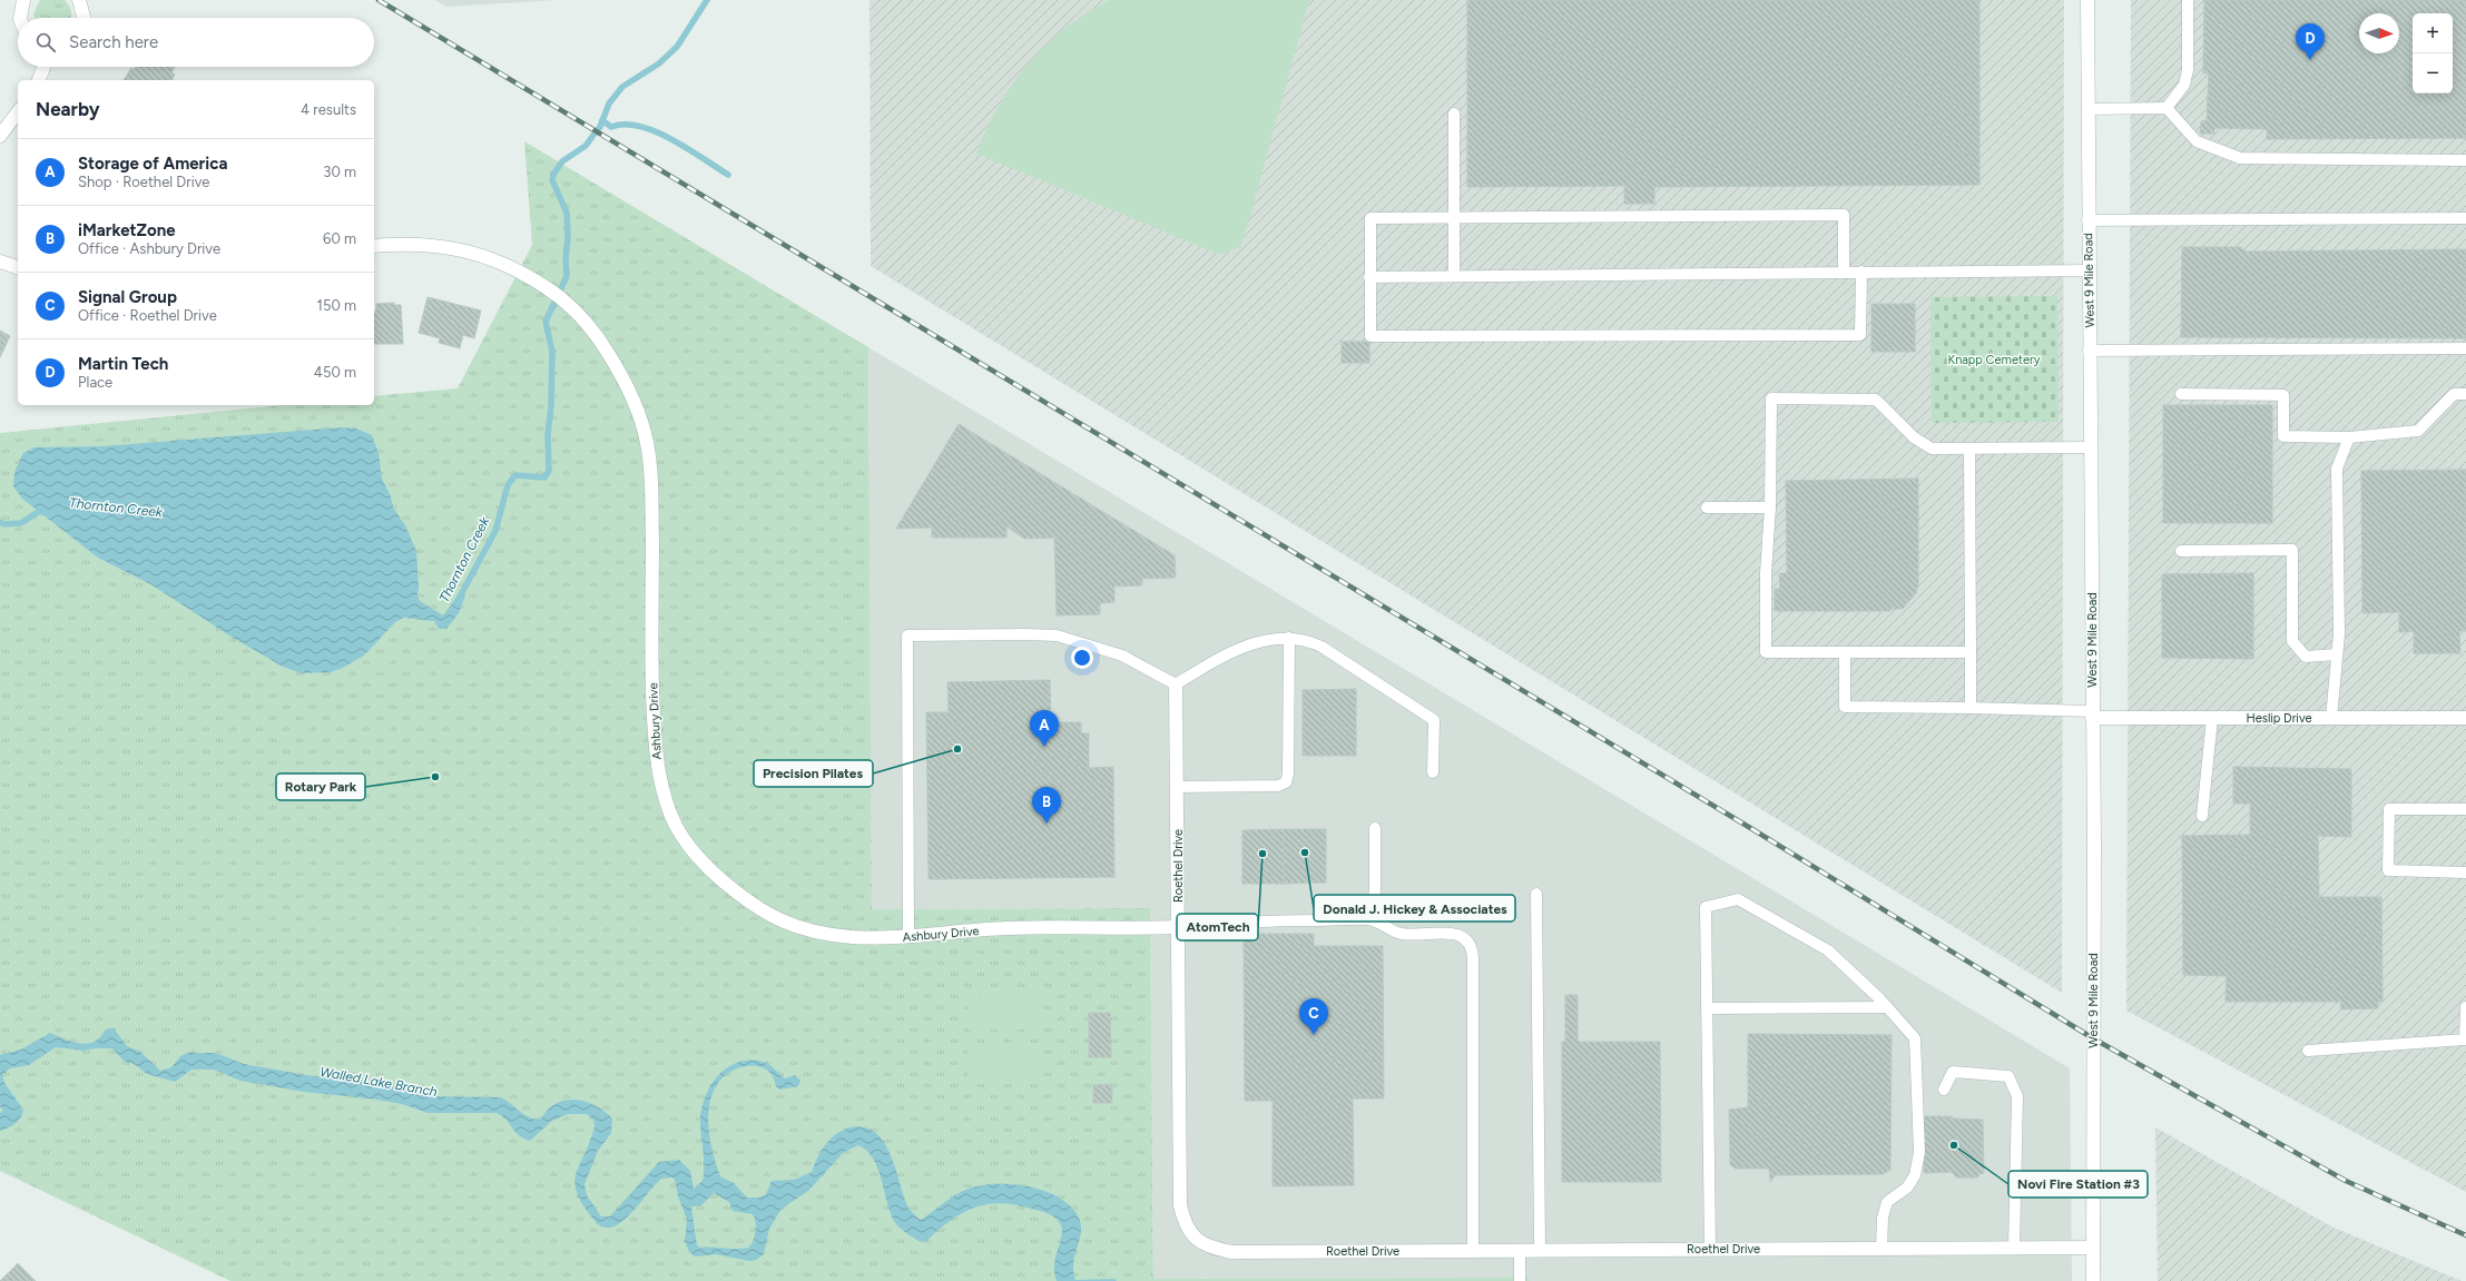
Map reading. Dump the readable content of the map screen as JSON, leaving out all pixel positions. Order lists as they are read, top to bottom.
{
  "streets": {
    "street": [
      "West 9 Mile Road",
      "Heslip Drive",
      "Ashbury Drive",
      "Roethel Drive"
    ]
  },
  "crossings": [
    ["West 9 Mile Road", "Heslip Drive"],
    ["West 9 Mile Road", "Roethel Drive"],
    ["Ashbury Drive", "Roethel Drive"]
  ],
  "water": ["Thornton Creek", "Walled Lake Branch"],
  "parks": ["Knapp Cemetery"],
  "places": [
    "Precision Pilates",
    "Rotary Park",
    "Donald J. Hickey & Associates",
    "AtomTech",
    "Novi Fire Station #3"
  ],
  "north": "right",
  "page": {
    "map_buttons": ["+", "−"],
    "search": "Search here",
    "pins": [
      "D",
      "A",
      "B",
      "C"
    ],
    "heading": ["Nearby", "4 results"],
    "list": [
      {
        "mark": "A",
        "name": "Storage of America",
        "note": "Shop · Roethel Drive",
        "value": "30 m"
      },
      {
        "mark": "B",
        "name": "iMarketZone",
        "note": "Office · Ashbury Drive",
        "value": "60 m"
      },
      {
        "mark": "C",
        "name": "Signal Group",
        "note": "Office · Roethel Drive",
        "value": "150 m"
      },
      {
        "mark": "D",
        "name": "Martin Tech",
        "note": "Place",
        "value": "450 m"
      }
    ]
  }
}
